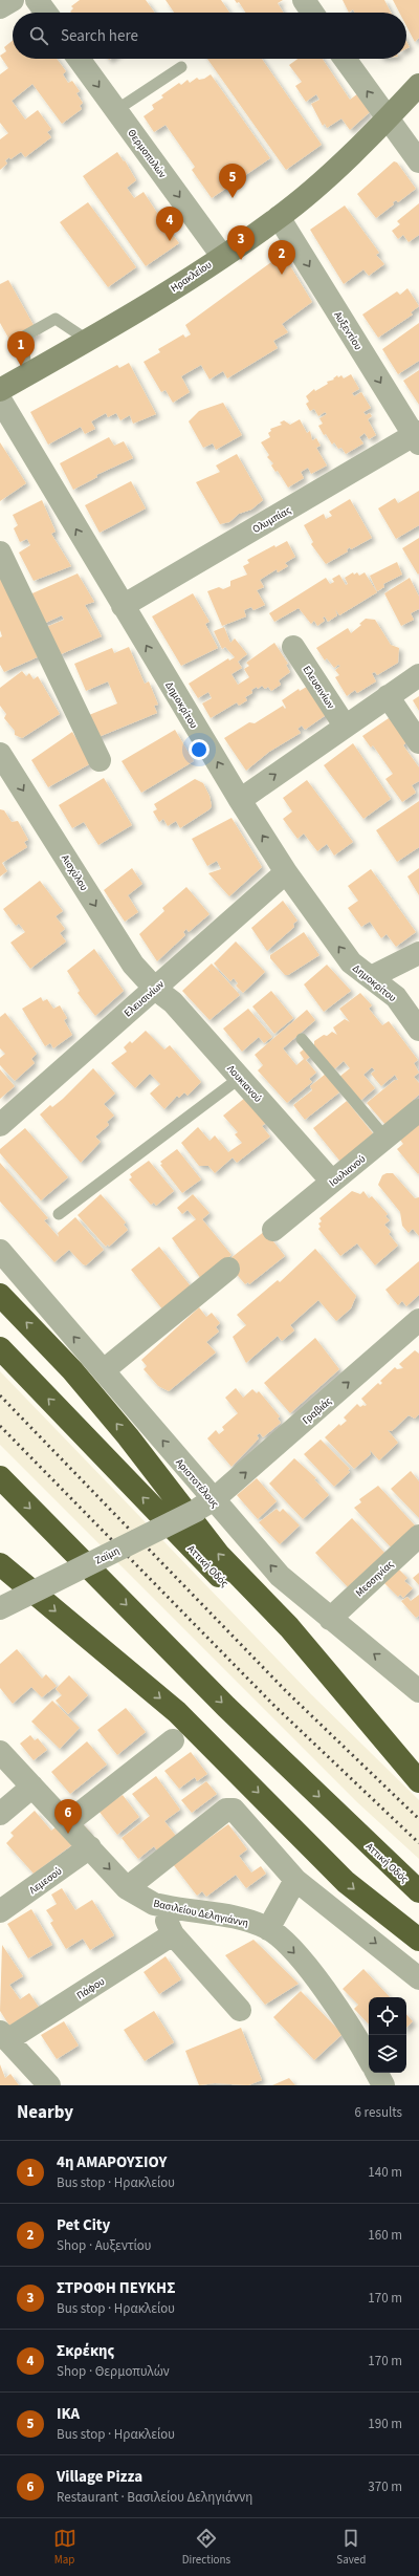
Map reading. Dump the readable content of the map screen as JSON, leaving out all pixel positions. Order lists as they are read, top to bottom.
{
  "streets": {
    "highway": ["Αττική Οδός"],
    "main road": ["Ηρακλείου"],
    "street": [
      "Θερμοπυλών",
      "Αυξεντίου",
      "Ολυμπίας",
      "Ελευσινίων",
      "Δημοκρίτου",
      "Αισχύλου",
      "Λουκιανού",
      "Ιουλιανού",
      "Γραβιάς",
      "Αριστοτέλους",
      "Ζαϊμη",
      "Μεσσηνίας",
      "Λεμεσού",
      "Βασιλείου Δεληγιάννη",
      "Πάφου"
    ]
  },
  "crossings": [
    ["Θερμοπυλών", "Ηρακλείου"],
    ["Ηρακλείου", "Αυξεντίου"],
    ["Αυξεντίου", "Ολυμπίας"],
    ["Ολυμπίας", "Δημοκρίτου"],
    ["Ελευσινίων", "Δημοκρίτου"],
    ["Ελευσινίων", "Αισχύλου"],
    ["Ελευσινίων", "Λουκιανού"],
    ["Αισχύλου", "Λουκιανού"],
    ["Λουκιανού", "Ιουλιανού"],
    ["Γραβιάς", "Αριστοτέλους"],
    ["Γραβιάς", "Ζαϊμη"],
    ["Αριστοτέλους", "Ζαϊμη"],
    ["Αριστοτέλους", "Μεσσηνίας"],
    ["Λεμεσού", "Βασιλείου Δεληγιάννη"]
  ],
  "one_way": [
    "Θερμοπυλών",
    "Αυξεντίου",
    "Αισχύλου",
    "Αριστοτέλους"
  ],
  "page": {
    "search": "Search here",
    "pins": [
      "5",
      "4",
      "3",
      "2",
      "1",
      "6"
    ],
    "heading": ["Nearby", "6 results"],
    "list": [
      {
        "mark": "1",
        "name": "4η ΑΜΑΡΟΥΣΙΟΥ",
        "note": "Bus stop · Ηρακλείου",
        "value": "140 m"
      },
      {
        "mark": "2",
        "name": "Pet City",
        "note": "Shop · Αυξεντίου",
        "value": "160 m"
      },
      {
        "mark": "3",
        "name": "ΣΤΡΟΦΗ ΠΕΥΚΗΣ",
        "note": "Bus stop · Ηρακλείου",
        "value": "170 m"
      },
      {
        "mark": "4",
        "name": "Σκρέκης",
        "note": "Shop · Θερμοπυλών",
        "value": "170 m"
      },
      {
        "mark": "5",
        "name": "ΙΚΑ",
        "note": "Bus stop · Ηρακλείου",
        "value": "190 m"
      },
      {
        "mark": "6",
        "name": "Village Pizza",
        "note": "Restaurant · Βασιλείου Δεληγιάννη",
        "value": "370 m"
      }
    ],
    "nav": ["Map", "Directions", "Saved"]
  }
}
